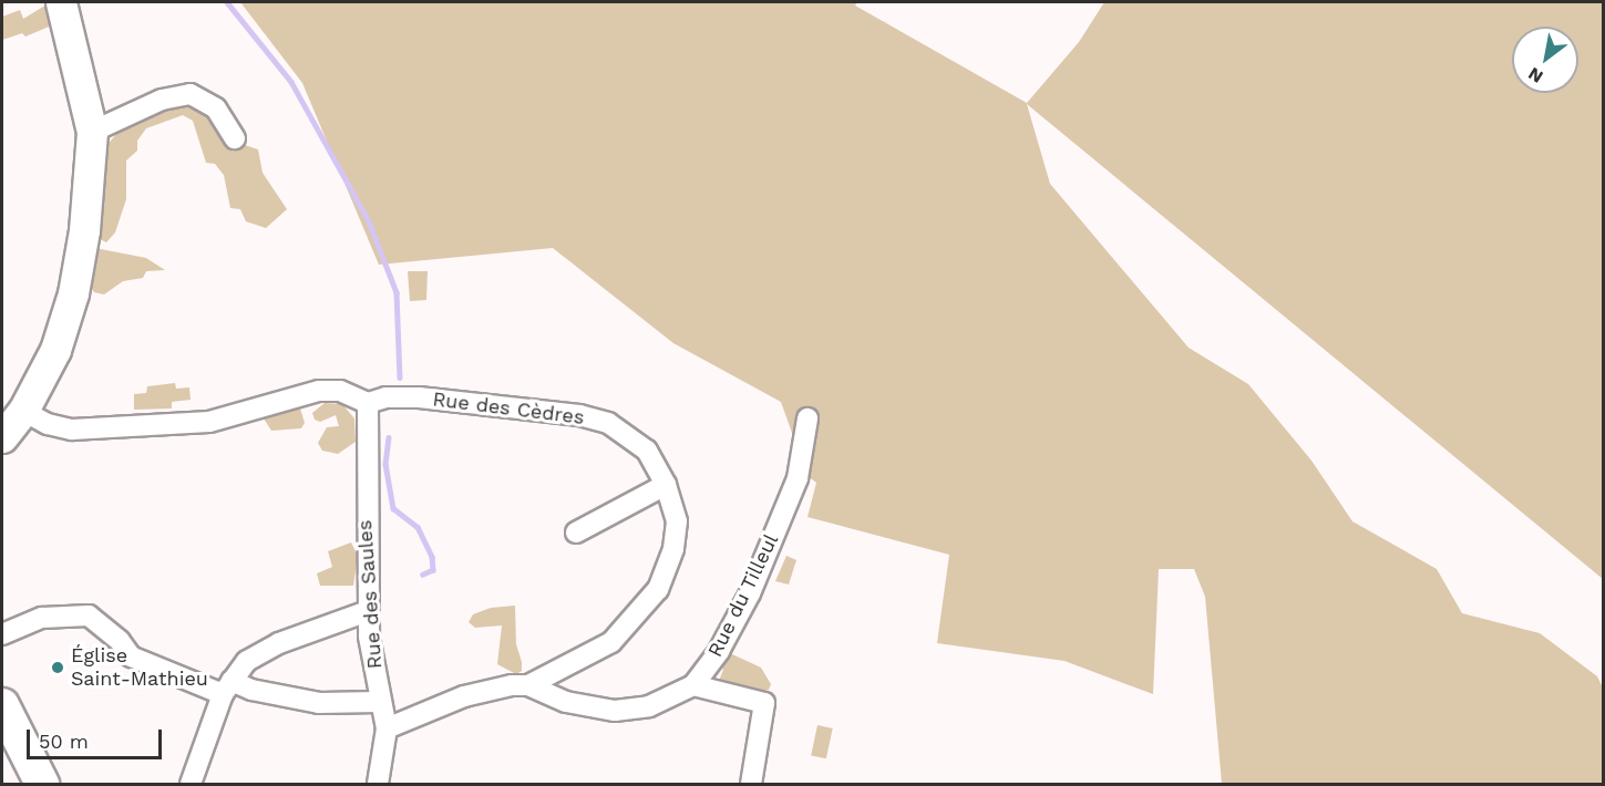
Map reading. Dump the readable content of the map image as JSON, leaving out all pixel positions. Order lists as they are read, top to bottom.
{
  "streets": {
    "street": ["Rue des Cèdres", "Rue des Saules", "Rue du Tilleul"]
  },
  "crossings": [
    ["Rue des Cèdres", "Rue des Saules"],
    ["Rue des Cèdres", "Rue du Tilleul"]
  ],
  "places": ["Église Saint-Mathieu"],
  "scale_bar": "50 m",
  "north": "bottom left"
}
